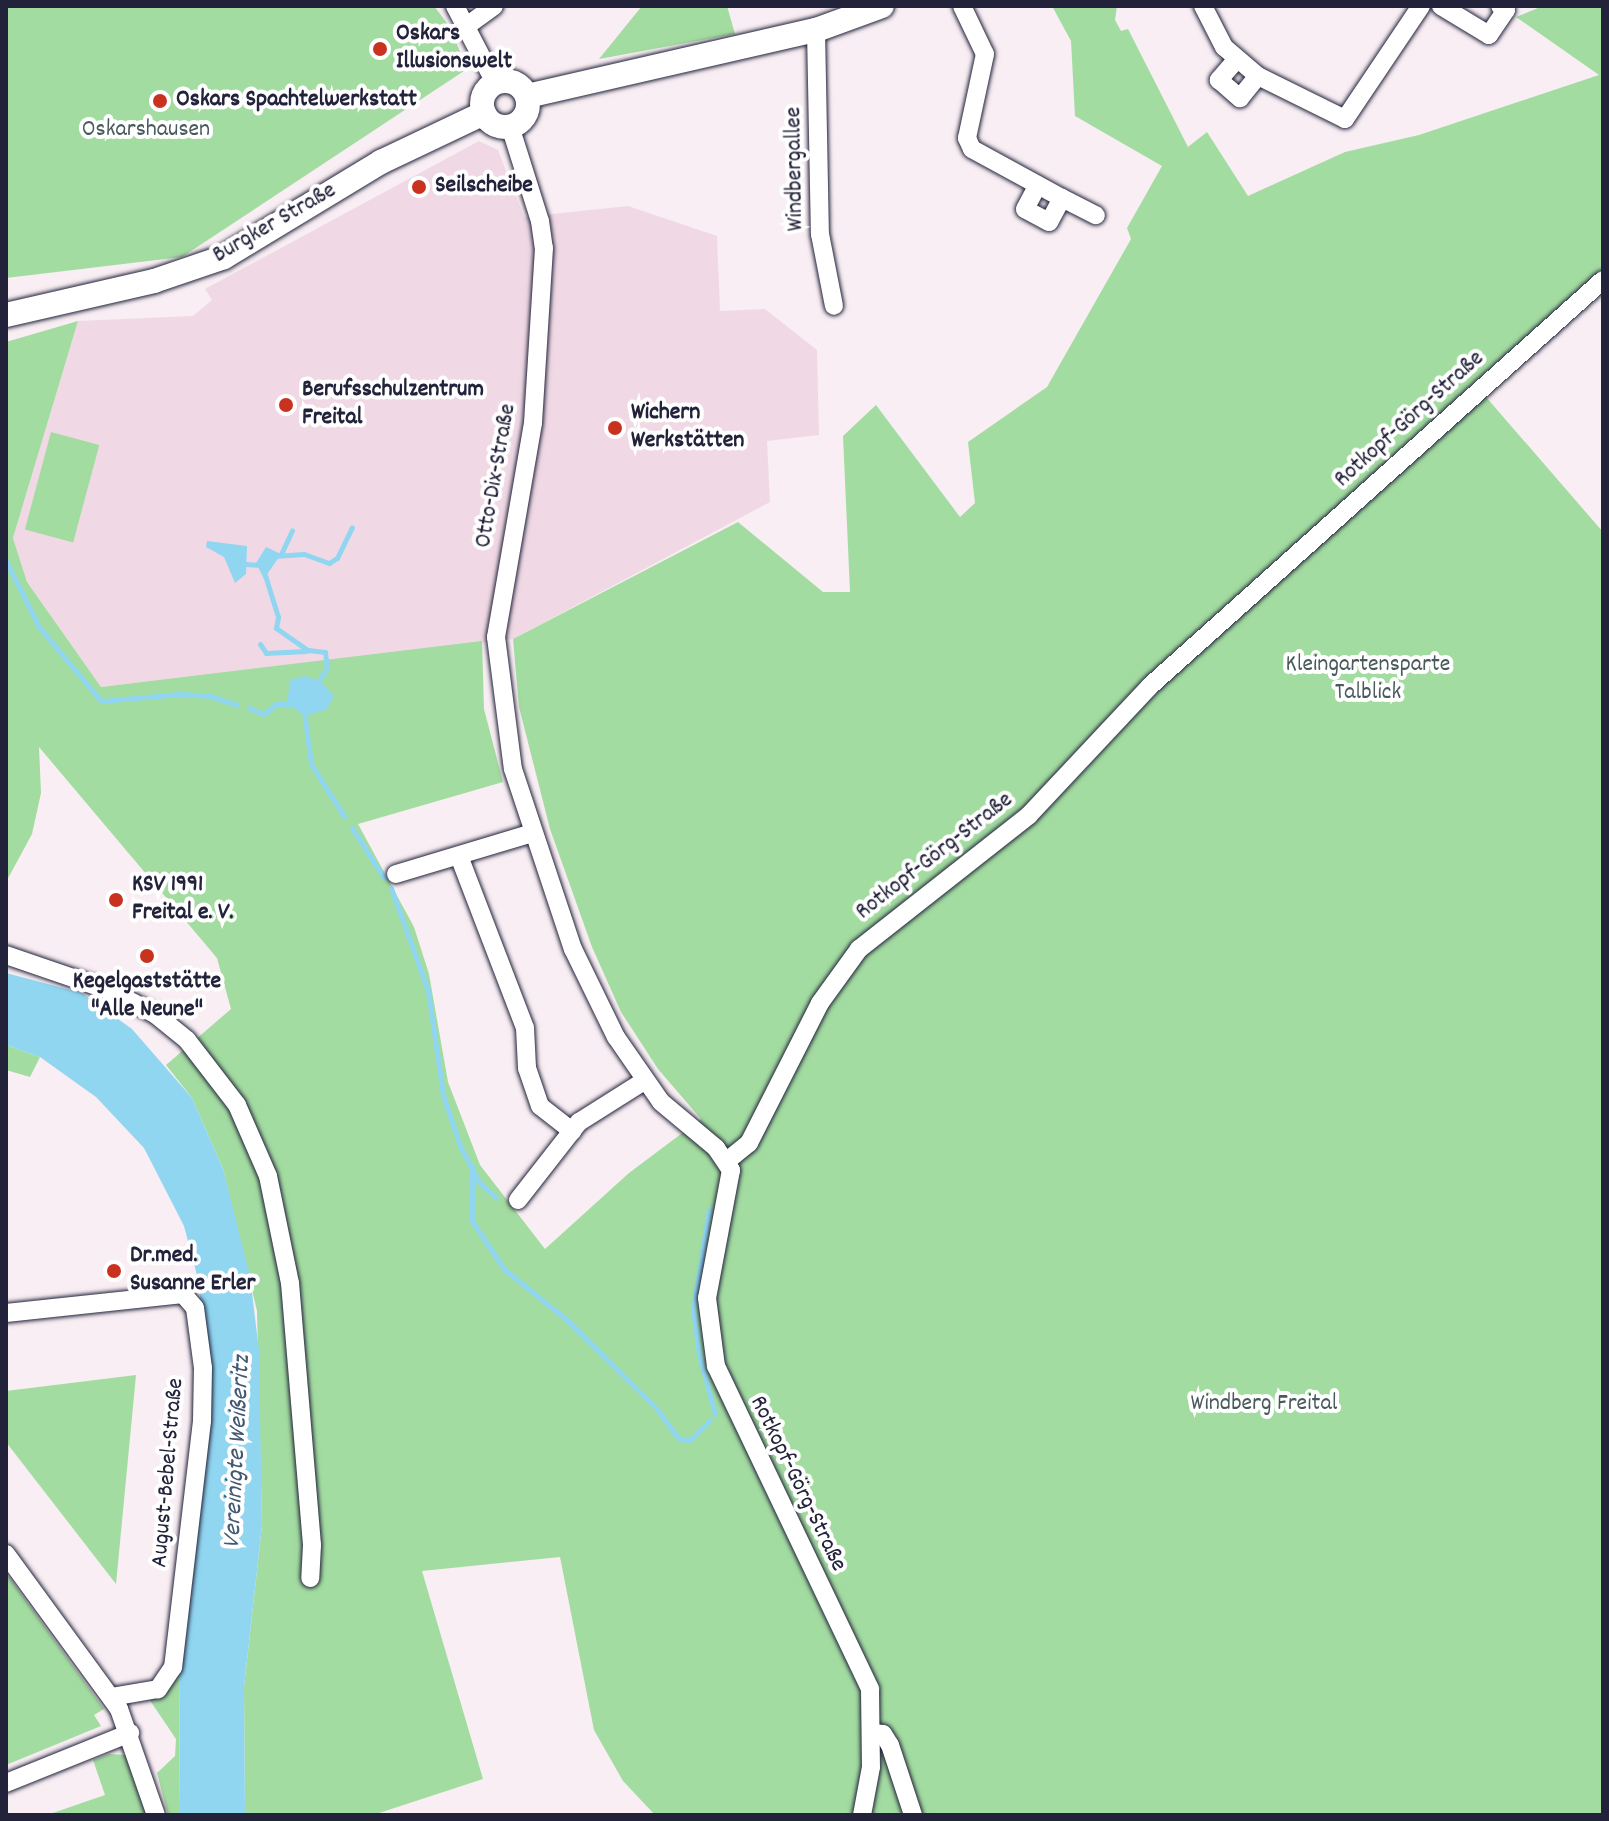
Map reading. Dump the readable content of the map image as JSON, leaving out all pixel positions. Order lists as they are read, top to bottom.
{
  "streets": {
    "main road": ["Burgker Straße"],
    "street": [
      "Windbergallee",
      "Rotkopf-Görg-Straße",
      "Otto-Dix-Straße",
      "August-Bebel-Straße"
    ]
  },
  "crossings": [
    ["Burgker Straße", "Otto-Dix-Straße"],
    ["Rotkopf-Görg-Straße", "Otto-Dix-Straße"]
  ],
  "water": ["Vereinigte Weißeritz"],
  "parks": ["Oskarshausen", "Kleingartensparte Talblick", "Windberg Freital"],
  "places": [
    "Oskars Illusionswelt",
    "Oskars Spachtelwerkstatt",
    "Seilscheibe",
    "Berufsschulzentrum Freital",
    "Wichern Werkstätten",
    "KSV 1991 Freital e. V.",
    "Kegelgaststätte \"Alle Neune\"",
    "Dr.med. Susanne Erler"
  ]
}
